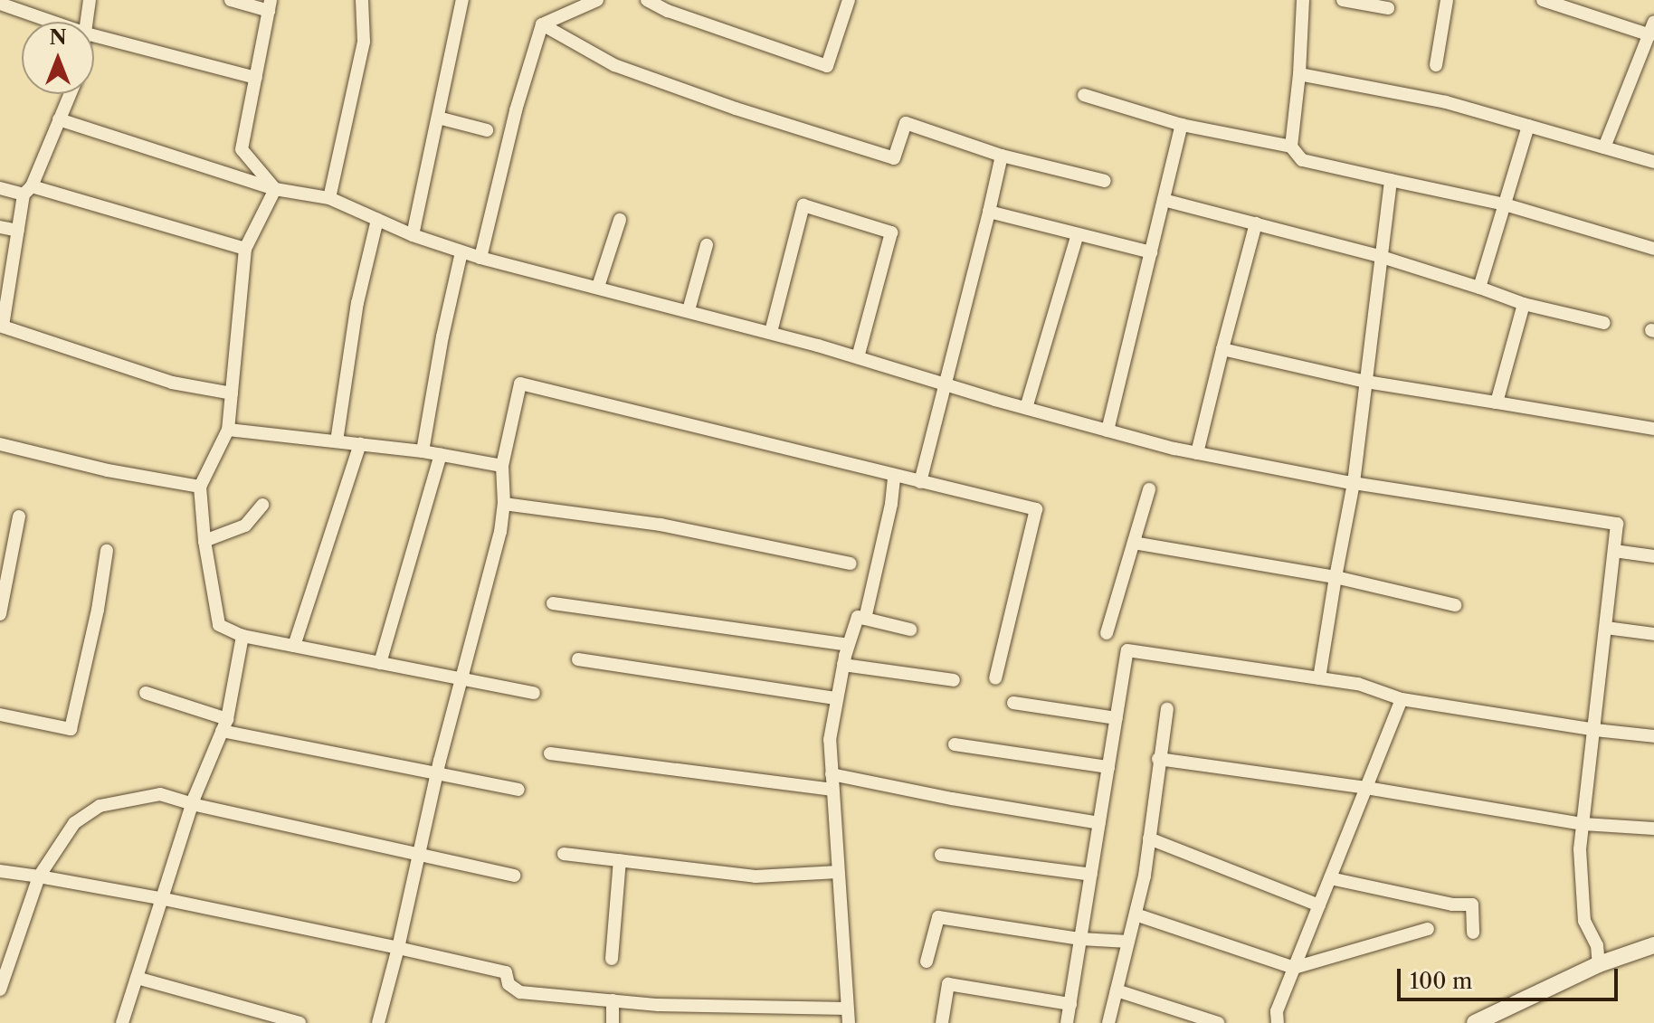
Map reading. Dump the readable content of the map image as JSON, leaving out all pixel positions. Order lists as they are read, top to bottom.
{
  "scale_bar": "100 m",
  "north": "top"
}
